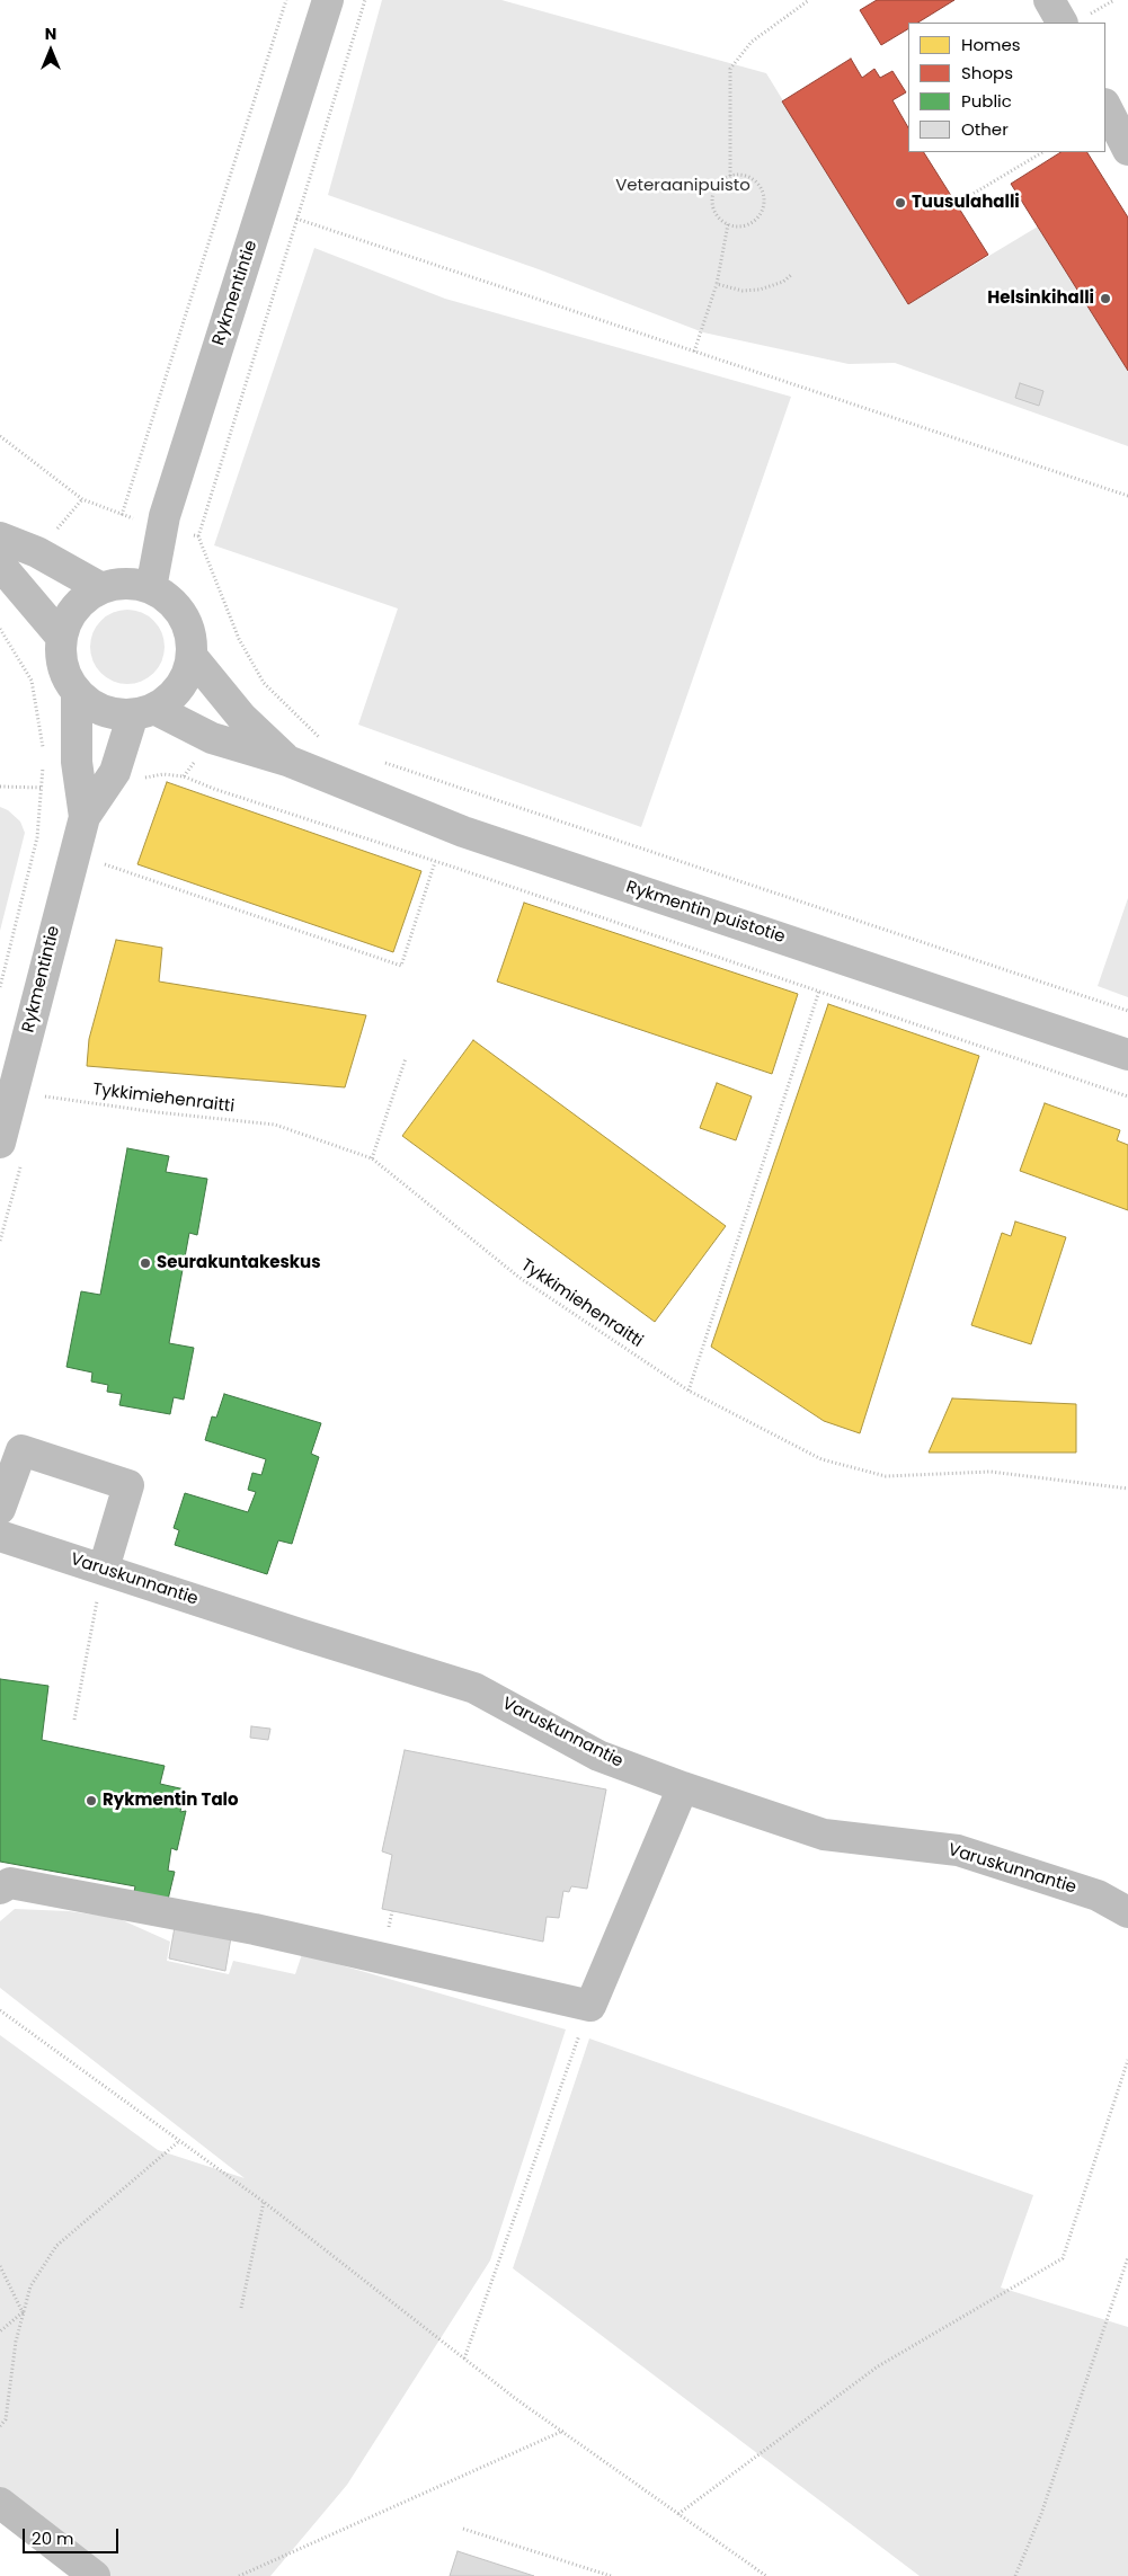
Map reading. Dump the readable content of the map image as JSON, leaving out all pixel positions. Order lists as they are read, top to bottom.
{
  "streets": {
    "street": ["Rykmentintie", "Rykmentin puistotie", "Varuskunnantie"],
    "path": ["Tykkimiehenraitti"]
  },
  "crossings": [
    ["Rykmentintie", "Rykmentin puistotie"]
  ],
  "parks": ["Veteraanipuisto"],
  "places": [
    "Tuusulahalli",
    "Helsinkihalli",
    "Seurakuntakeskus",
    "Rykmentin Talo"
  ],
  "legend": [
    "Homes",
    "Shops",
    "Public",
    "Other"
  ],
  "scale_bar": "20 m",
  "north": "top"
}
